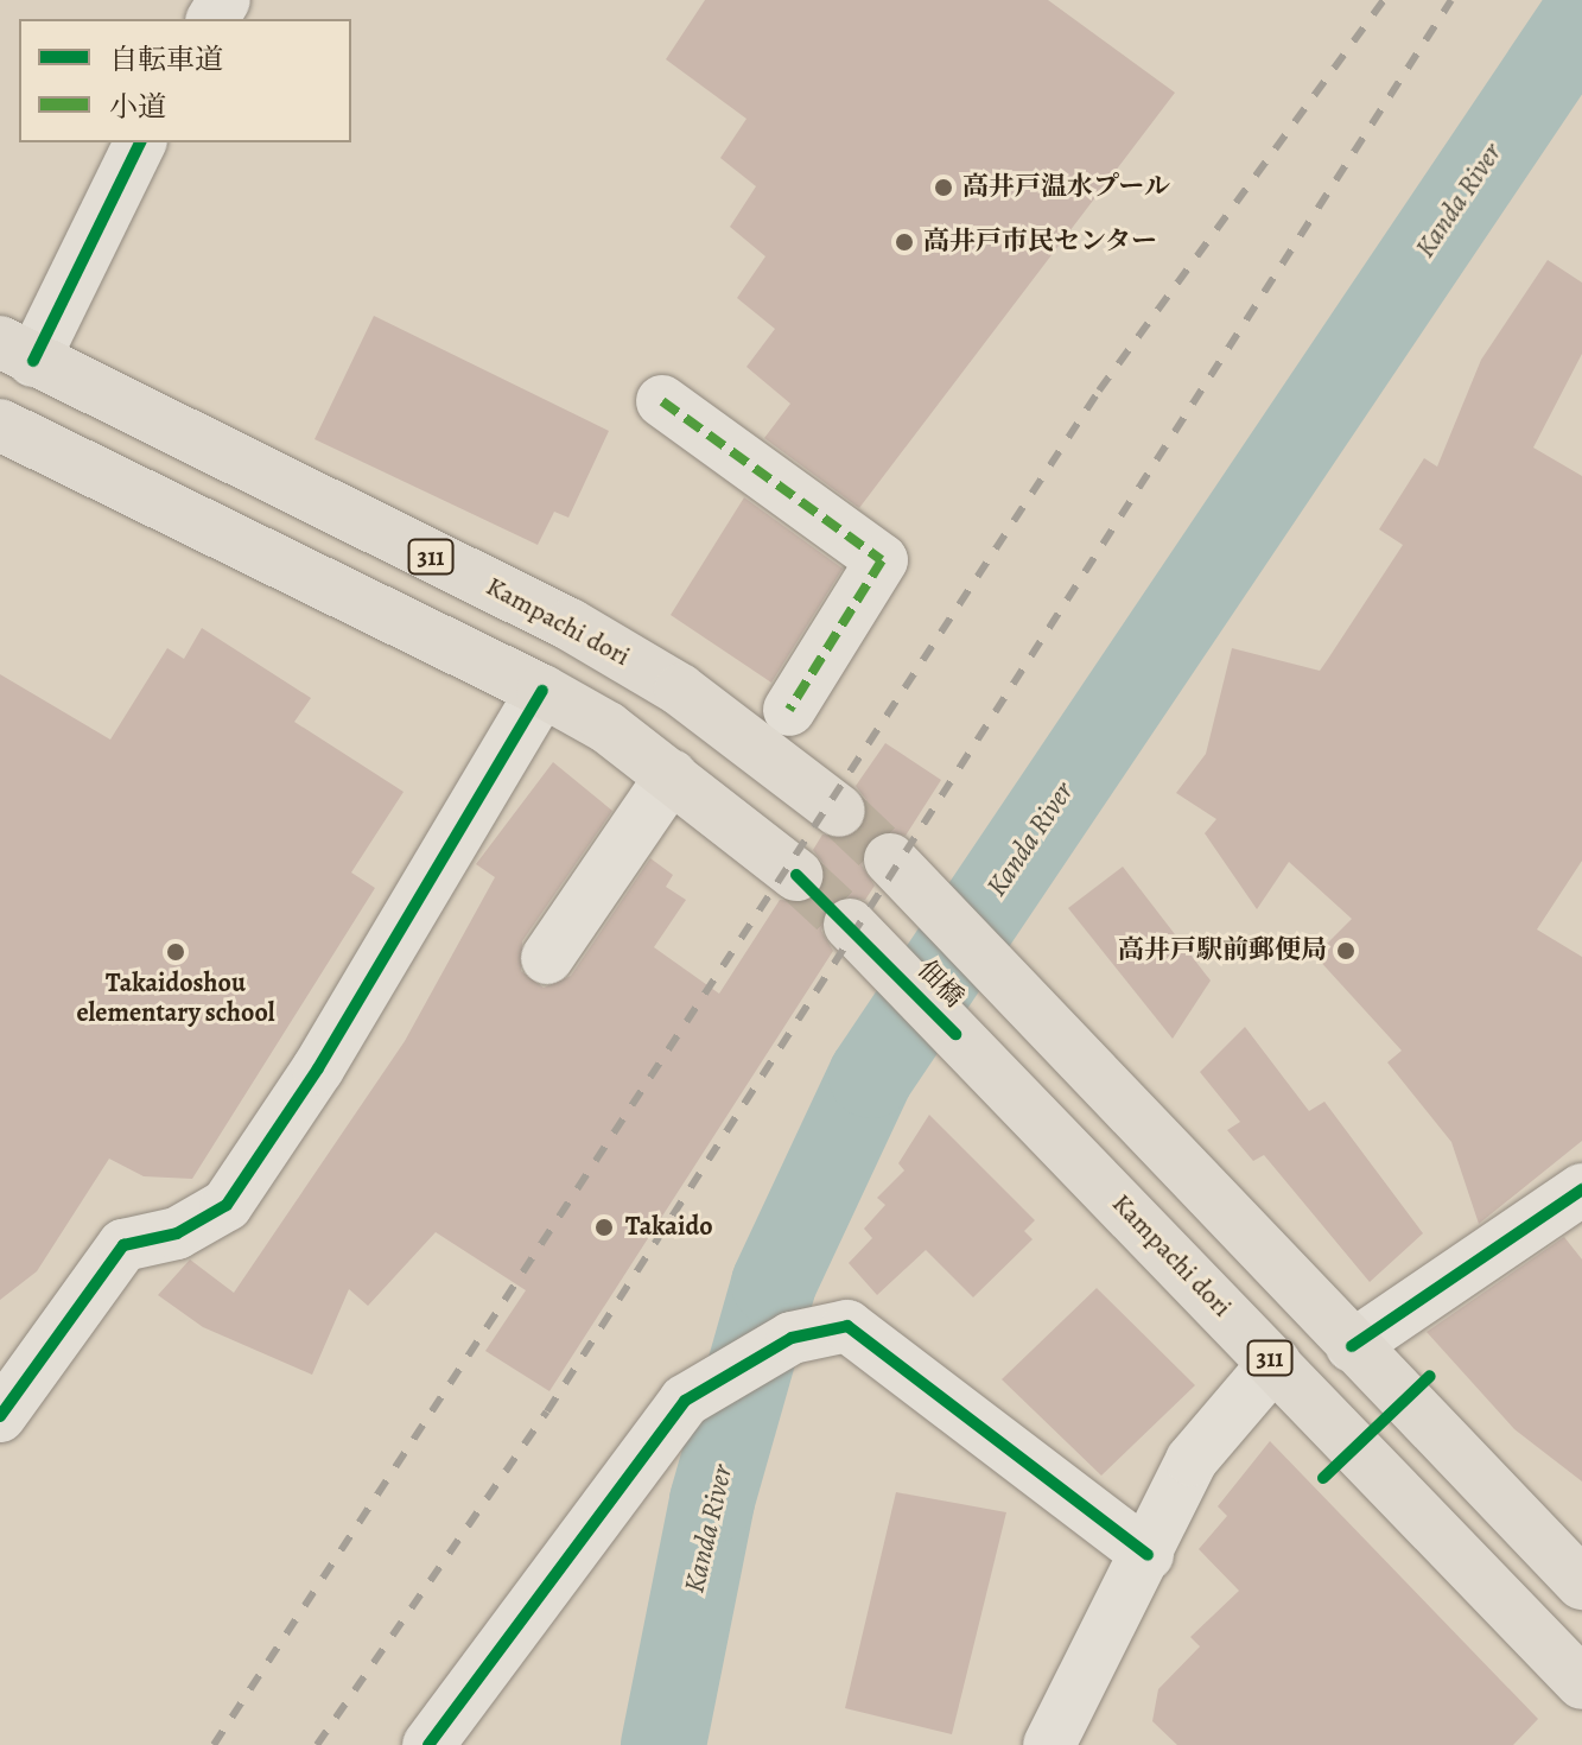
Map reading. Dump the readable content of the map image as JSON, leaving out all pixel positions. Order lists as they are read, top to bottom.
{
  "streets": {
    "main road": ["311", "Kampachi dori", "佃橋"]
  },
  "crossings": [
    ["311", "佃橋"],
    ["Kampachi dori", "佃橋"]
  ],
  "water": ["Kanda River"],
  "places": [
    "高井戸温水プール",
    "高井戸市民センター",
    "高井戸駅前郵便局",
    "Takaidoshou elementary school",
    "Takaido"
  ],
  "legend": ["自転車道", "小道"]
}
